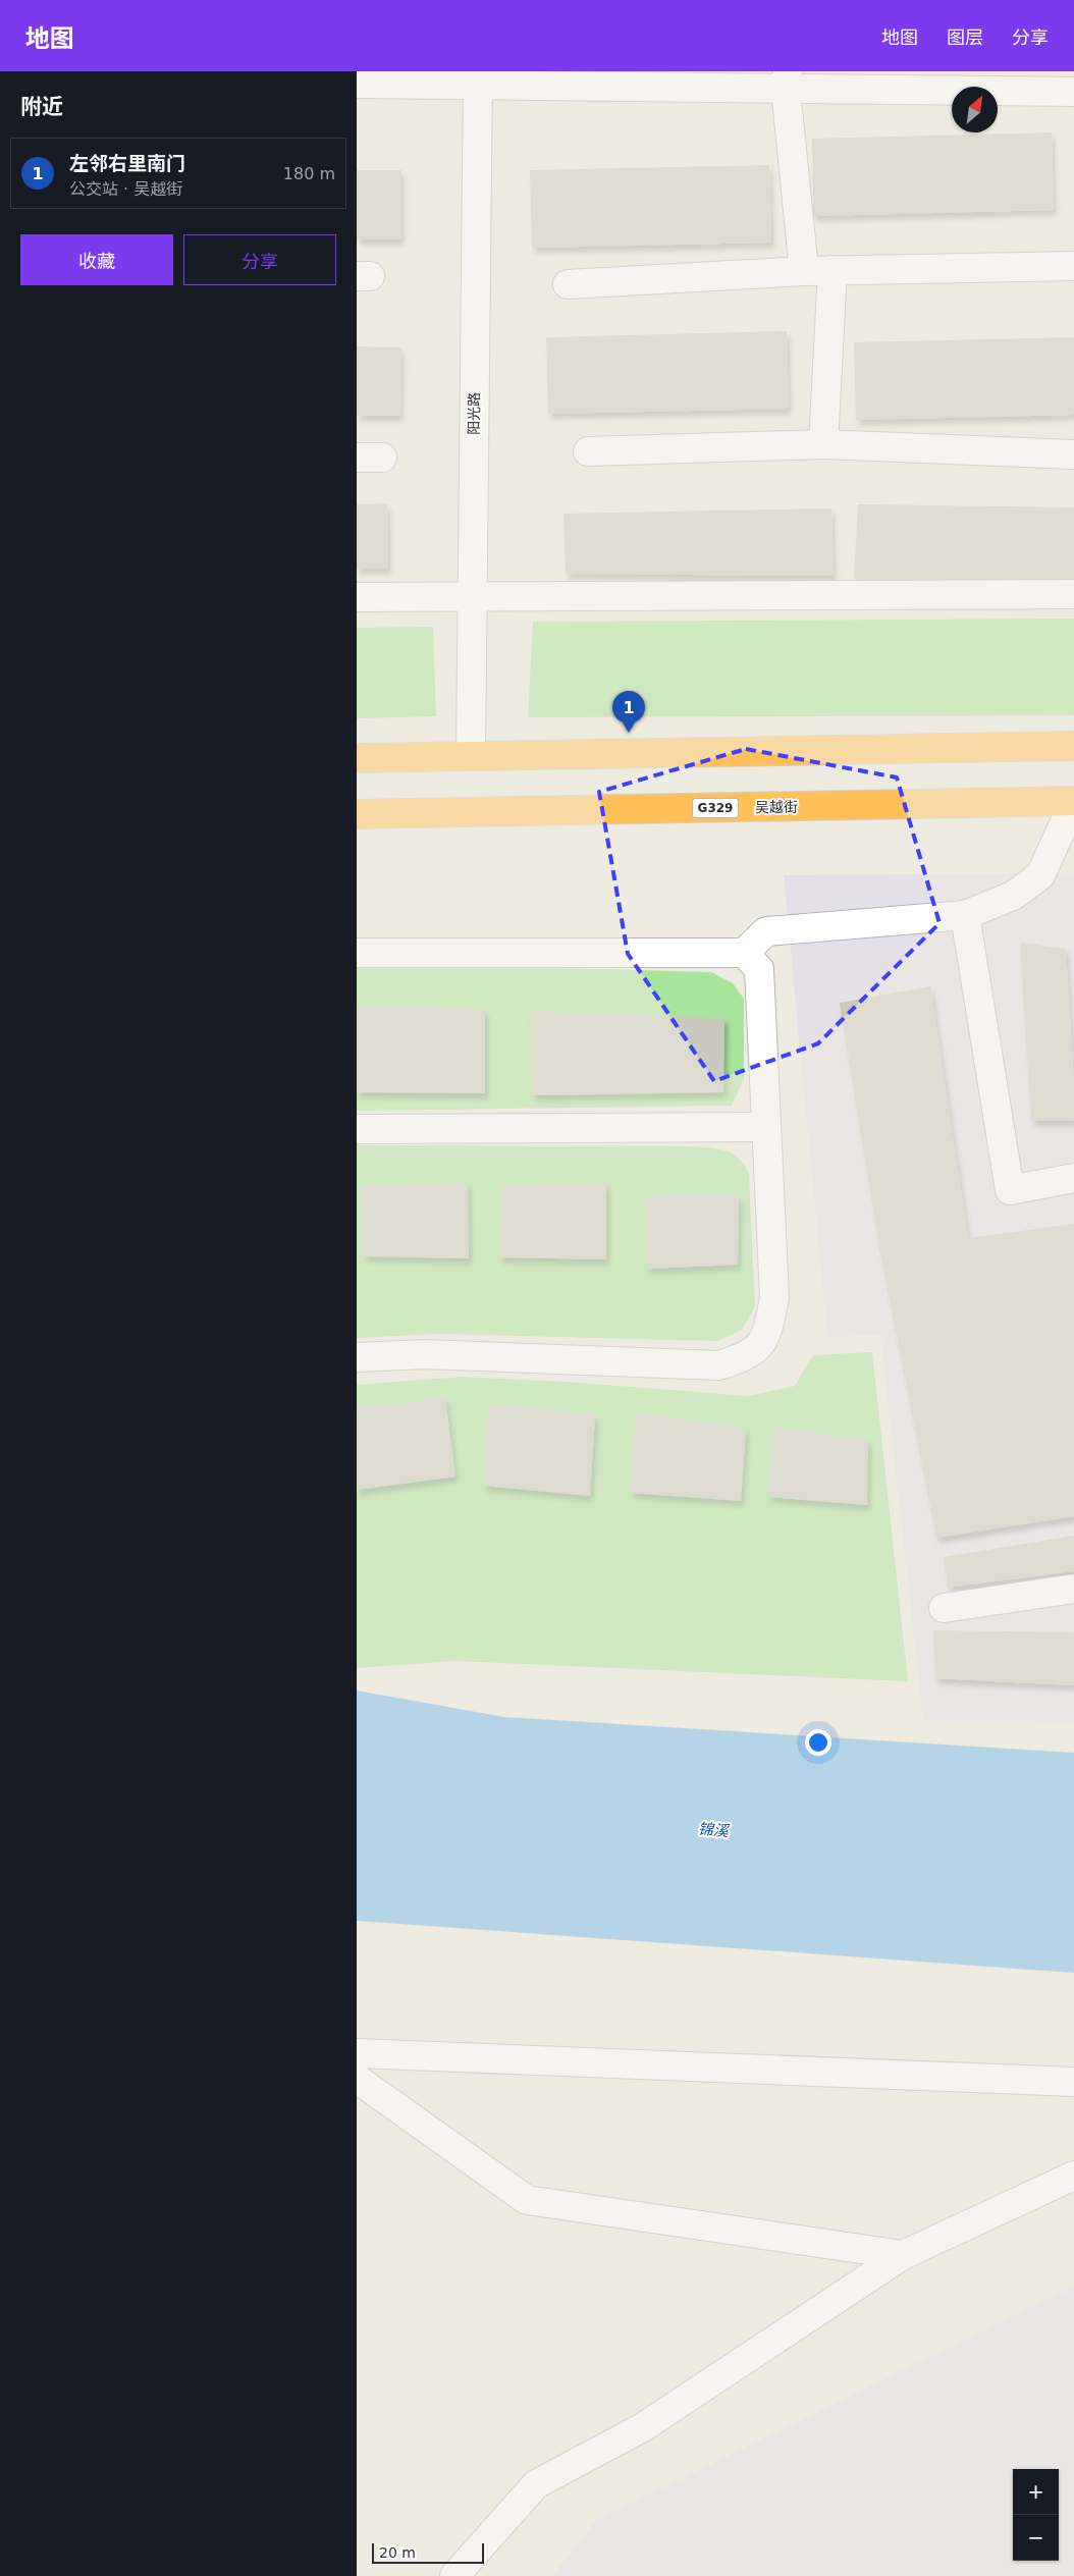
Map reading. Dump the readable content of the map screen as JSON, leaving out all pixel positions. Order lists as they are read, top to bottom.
{
  "streets": {
    "highway": ["吴越街", "G329"],
    "street": ["阳光路"]
  },
  "water": ["锦溪"],
  "scale_bar": "20 m",
  "north": "top right",
  "page": {
    "header": "地图",
    "nav": ["地图", "图层", "分享"],
    "heading": "附近",
    "list": [
      {
        "mark": "1",
        "name": "左邻右里南门",
        "note": "公交站 · 吴越街",
        "value": "180 m"
      }
    ],
    "buttons": ["收藏", "分享"],
    "pins": "1",
    "map_buttons": ["+", "−"],
    "scale": "20 m"
  }
}
